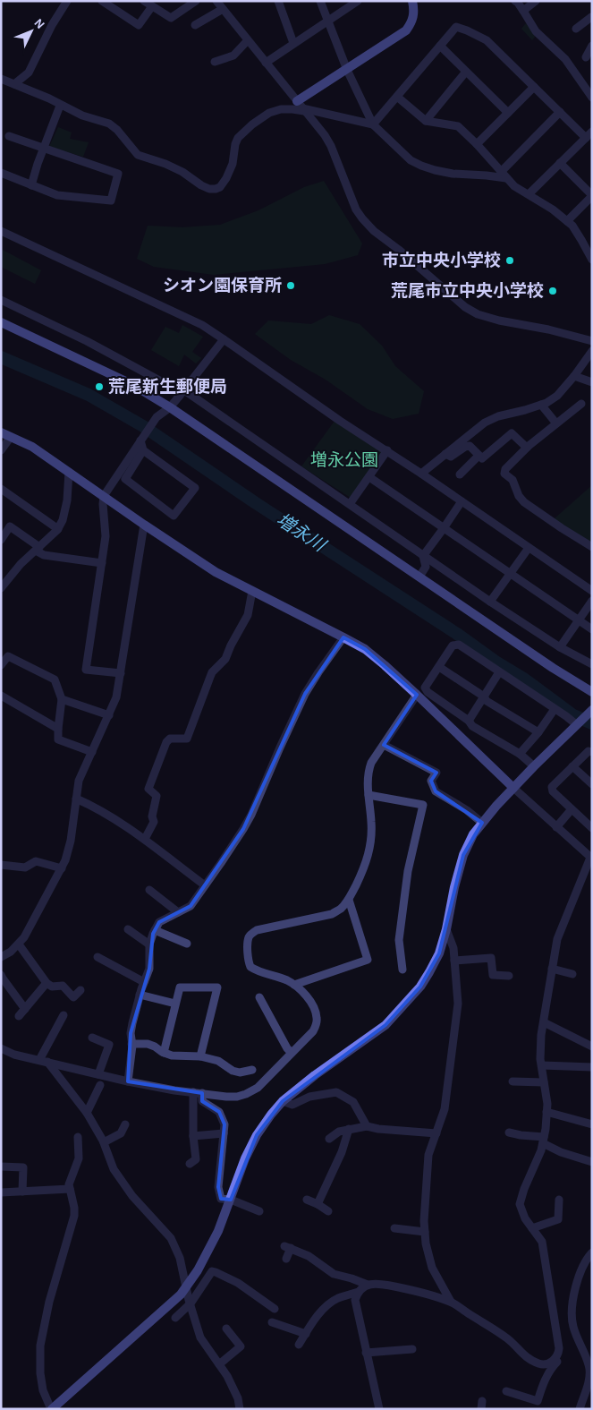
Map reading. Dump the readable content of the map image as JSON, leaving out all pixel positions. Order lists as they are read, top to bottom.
{
  "water": ["増永川"],
  "parks": ["増永公園"],
  "places": [
    "市立中央小学校",
    "シオン園保育所",
    "荒尾市立中央小学校",
    "荒尾新生郵便局"
  ],
  "north": "top right"
}
